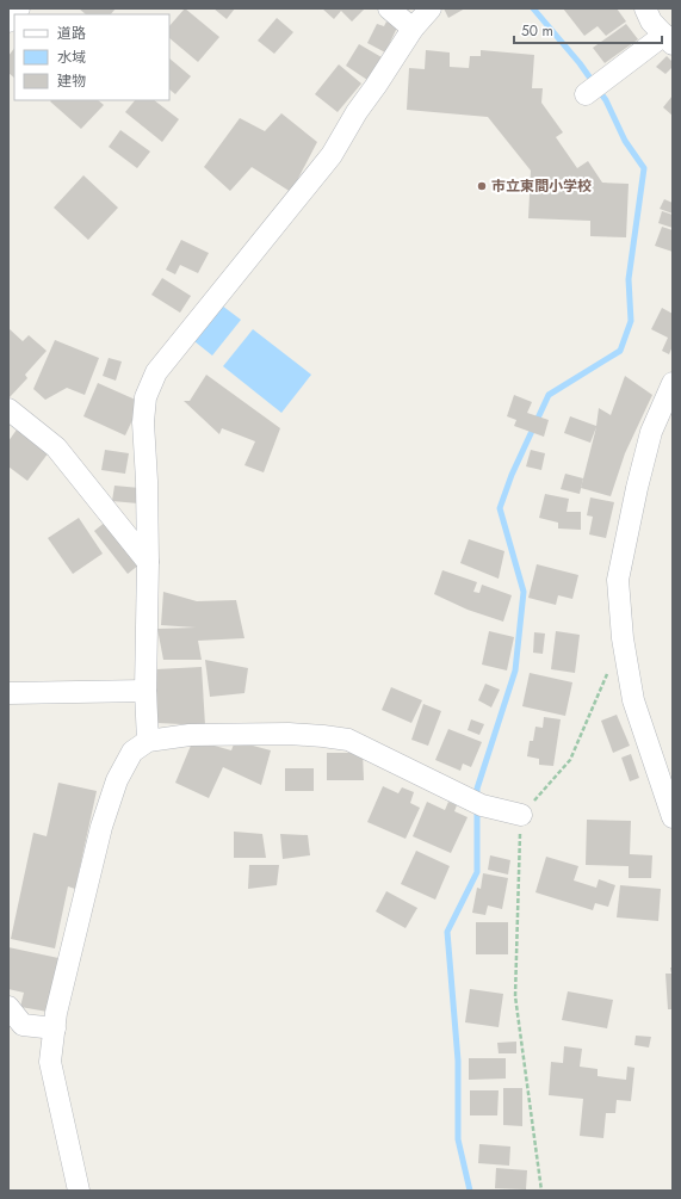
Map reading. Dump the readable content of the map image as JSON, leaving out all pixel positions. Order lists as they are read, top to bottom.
{
  "places": ["市立東間小学校"],
  "legend": ["道路", "水域", "建物"],
  "scale_bar": "50 m"
}
